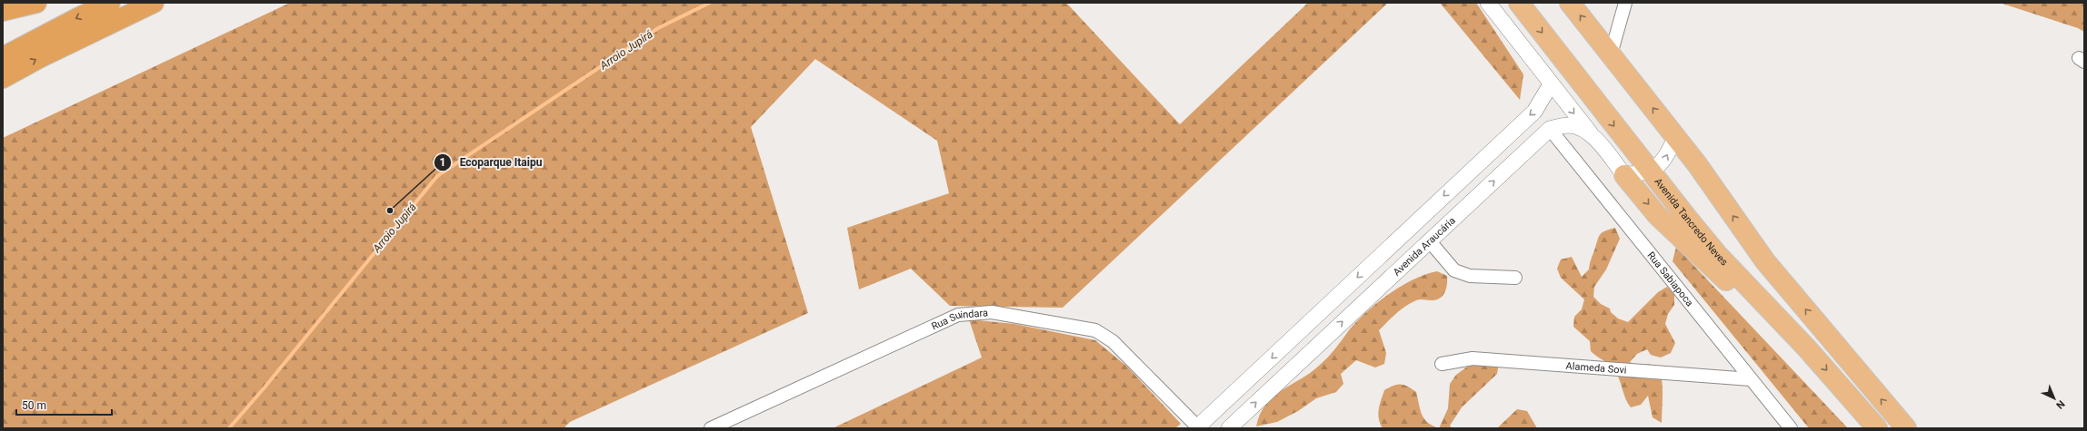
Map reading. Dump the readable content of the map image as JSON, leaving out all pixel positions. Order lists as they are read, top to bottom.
{
  "streets": {
    "main road": ["Avenida Tancredo Neves"],
    "street": [
      "Avenida Araucária",
      "Rua Sabiapoca",
      "Rua Suindara",
      "Alameda Sovi"
    ]
  },
  "crossings": [
    ["Avenida Araucária", "Rua Sabiapoca"],
    ["Rua Sabiapoca", "Alameda Sovi"]
  ],
  "water": ["Arroio Jupirá"],
  "places": ["Ecoparque Itaipu"],
  "scale_bar": "50 m",
  "north": "bottom right"
}
